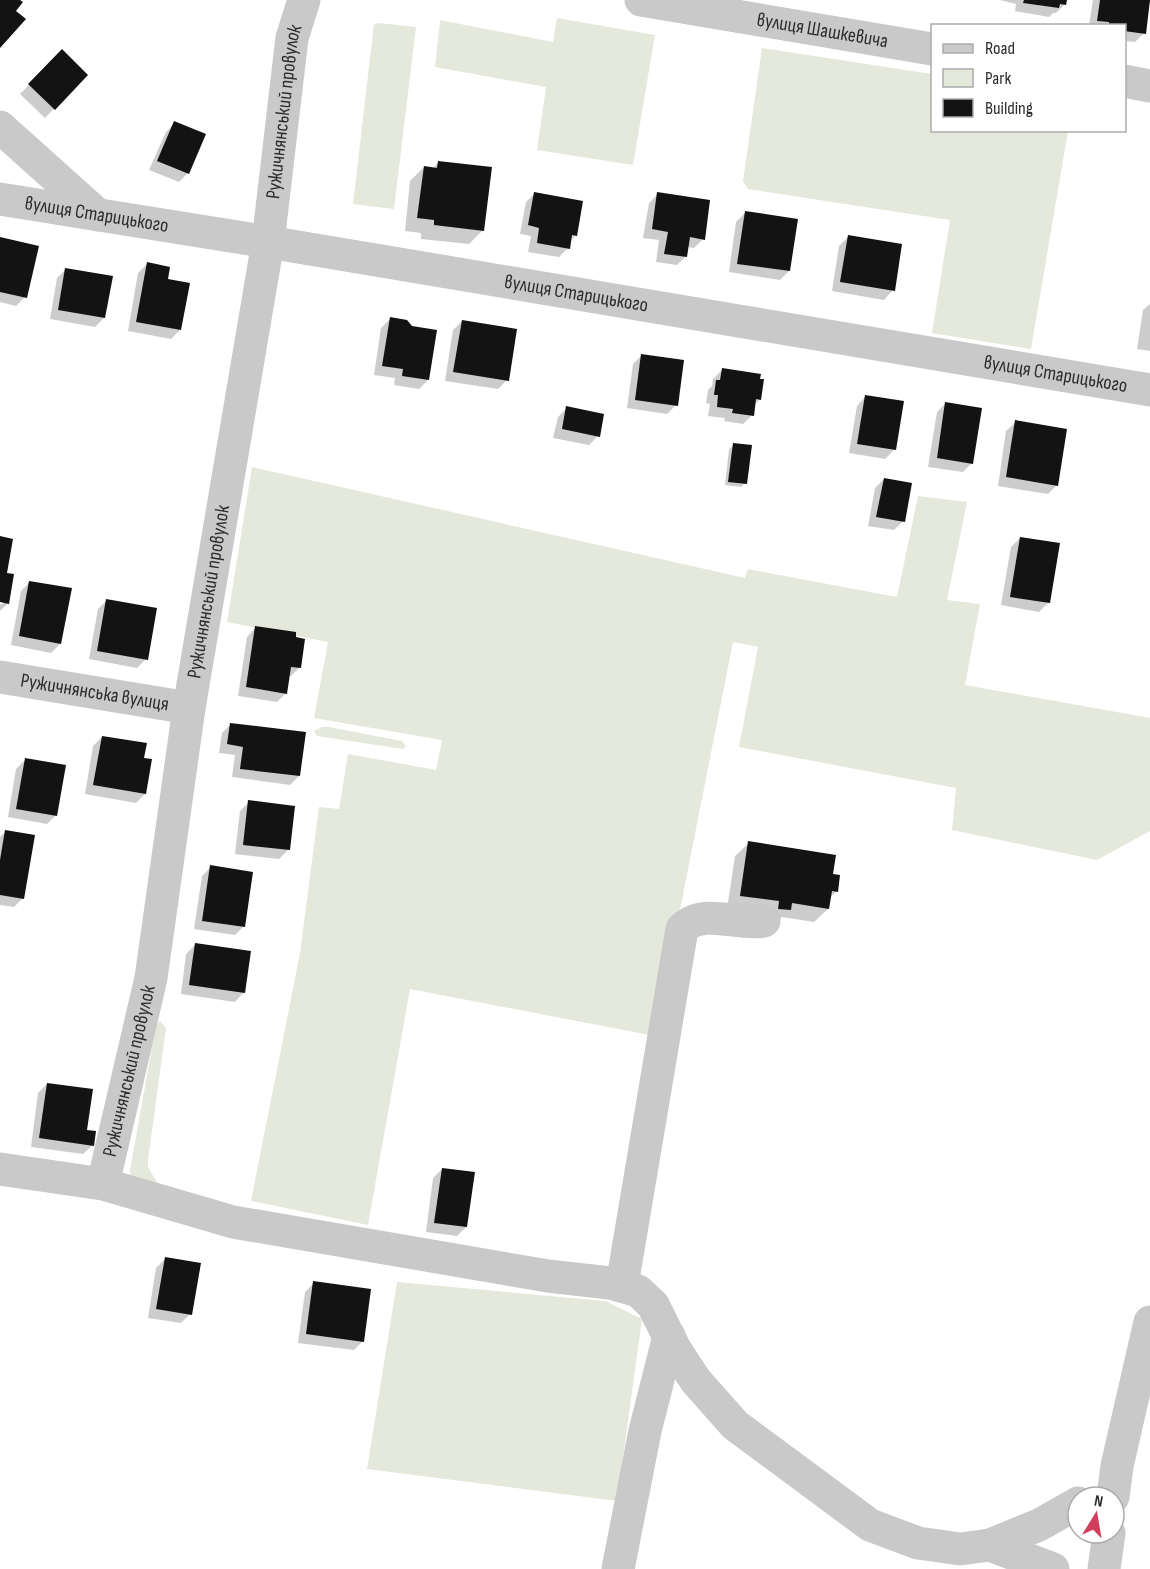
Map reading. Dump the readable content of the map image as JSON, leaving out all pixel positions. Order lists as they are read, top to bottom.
{
  "streets": {
    "street": [
      "вулиця Шашкевича",
      "Ружичнянський провулок",
      "вулиця Старицького",
      "Ружичнянська вулиця"
    ]
  },
  "crossings": [
    ["Ружичнянський провулок", "вулиця Старицького"],
    ["Ружичнянський провулок", "Ружичнянська вулиця"]
  ],
  "legend": ["Road", "Park", "Building"],
  "north": "top"
}
